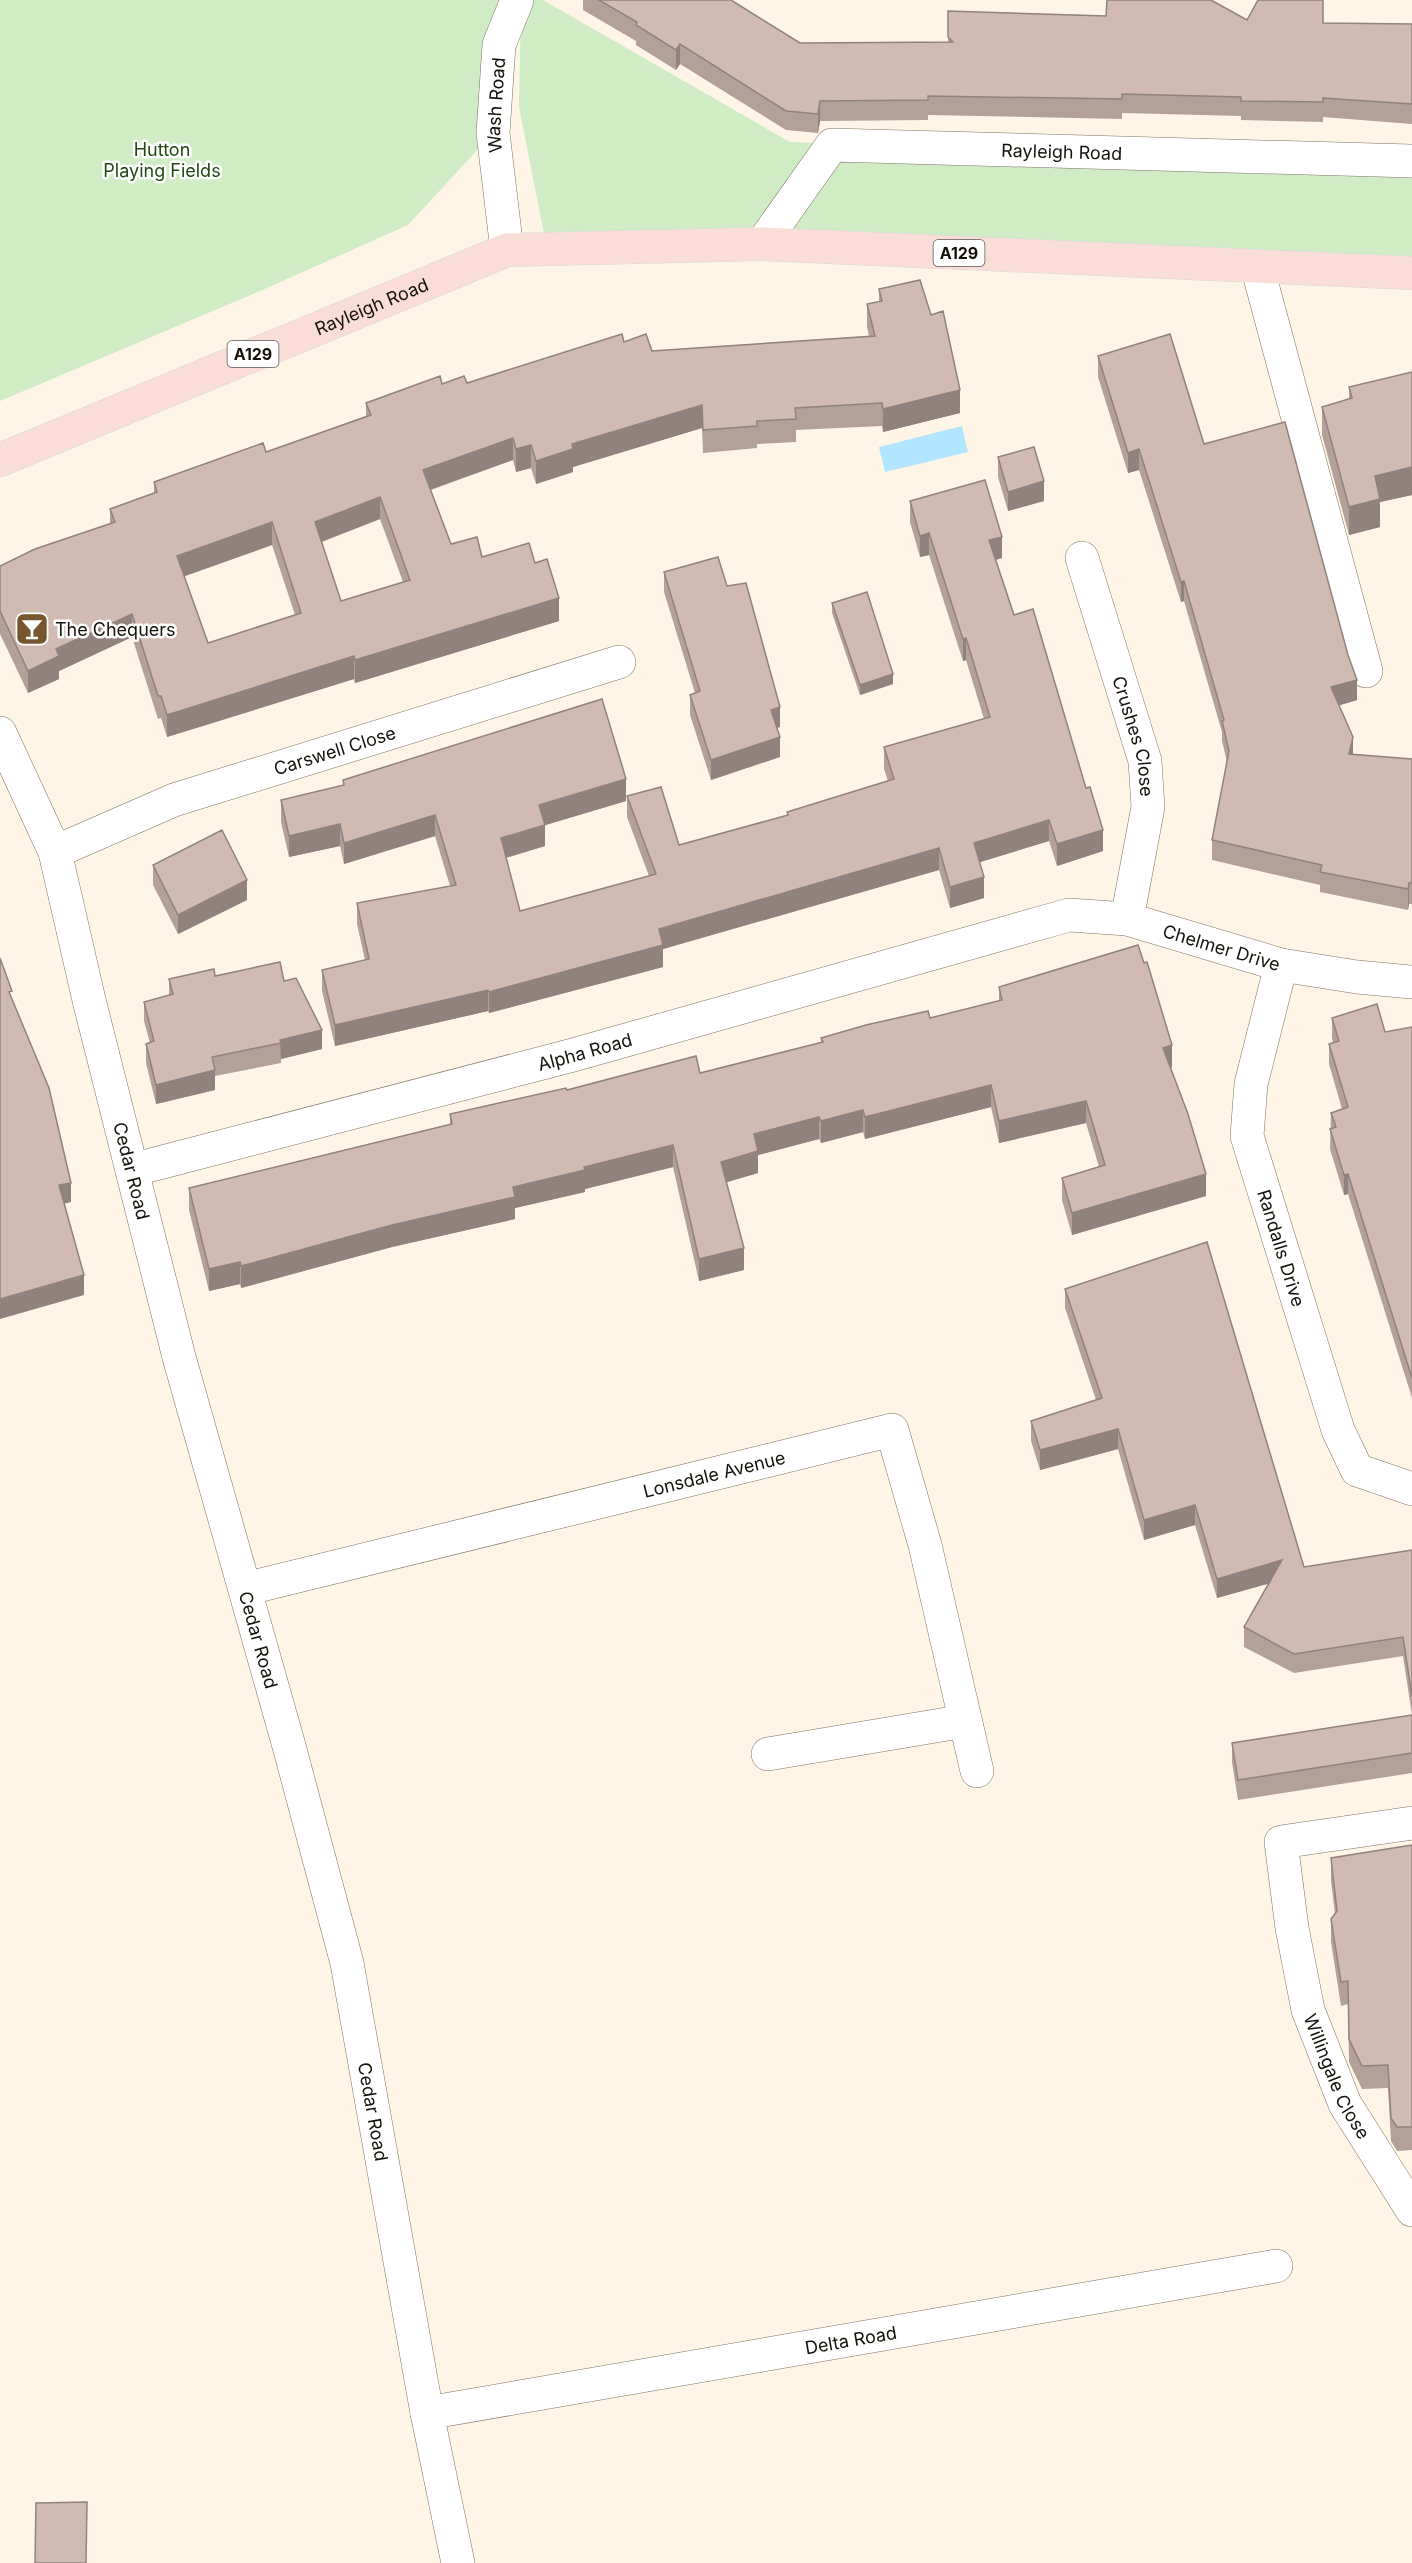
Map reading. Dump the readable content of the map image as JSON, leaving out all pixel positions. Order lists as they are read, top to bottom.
{
  "streets": {
    "main road": ["Rayleigh Road", "A129"],
    "street": [
      "Wash Road",
      "Crushes Close",
      "Carswell Close",
      "Chelmer Drive",
      "Alpha Road",
      "Cedar Road",
      "Randalls Drive",
      "Lonsdale Avenue",
      "Willingale Close",
      "Delta Road"
    ]
  },
  "crossings": [
    ["Wash Road", "Rayleigh Road"],
    ["Crushes Close", "Chelmer Drive"],
    ["Carswell Close", "Cedar Road"],
    ["Chelmer Drive", "Alpha Road"],
    ["Chelmer Drive", "Randalls Drive"],
    ["Alpha Road", "Cedar Road"],
    ["Cedar Road", "Lonsdale Avenue"],
    ["Cedar Road", "Delta Road"]
  ],
  "parks": ["Hutton Playing Fields"],
  "places": {
    "bar": ["The Chequers"]
  }
}
